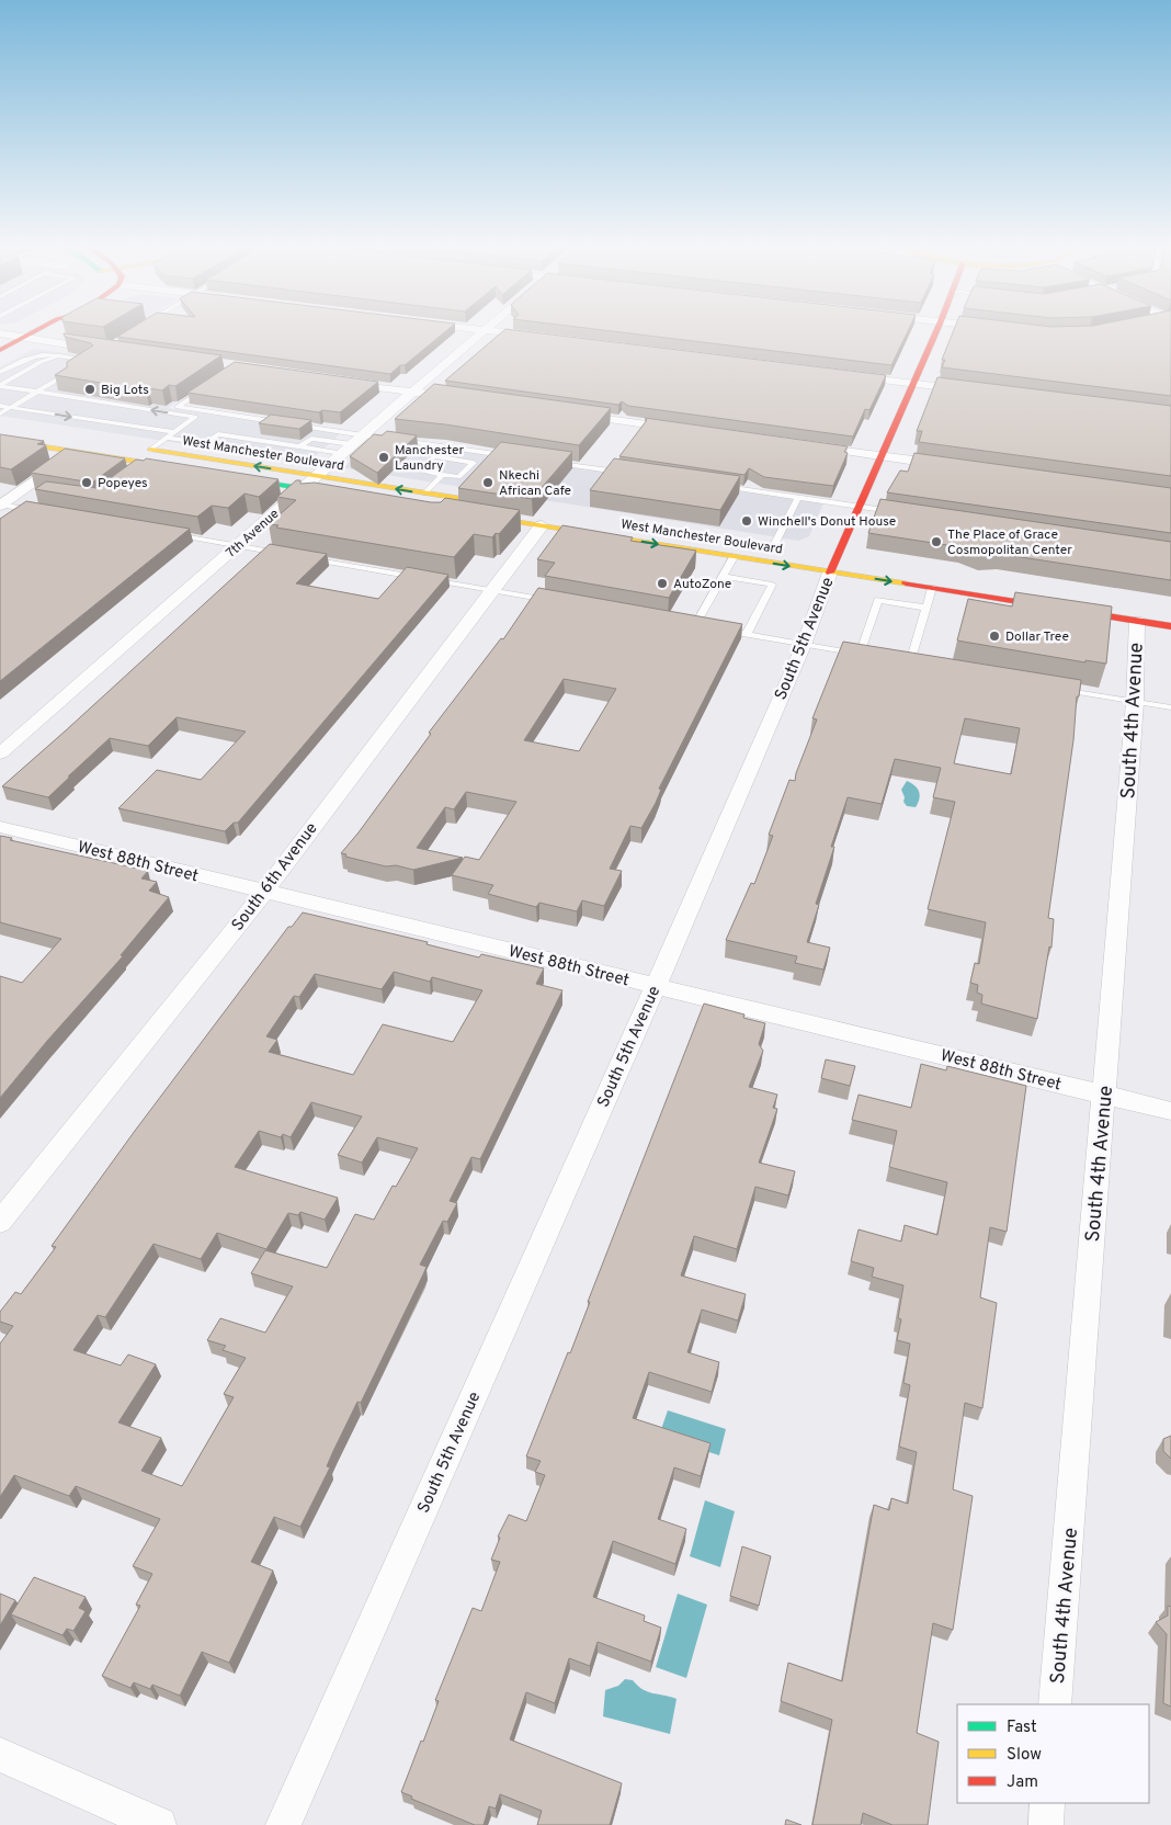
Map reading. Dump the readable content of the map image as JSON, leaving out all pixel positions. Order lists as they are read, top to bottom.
{
  "streets": {
    "main road": ["West Manchester Boulevard", "South 5th Avenue"],
    "street": [
      "7th Avenue",
      "South 4th Avenue",
      "West 88th Street",
      "South 6th Avenue"
    ]
  },
  "crossings": [
    ["West Manchester Boulevard", "7th Avenue"],
    ["West Manchester Boulevard", "South 5th Avenue"],
    ["West Manchester Boulevard", "South 4th Avenue"],
    ["West Manchester Boulevard", "South 6th Avenue"],
    ["South 5th Avenue", "West 88th Street"],
    ["South 4th Avenue", "West 88th Street"],
    ["West 88th Street", "South 6th Avenue"]
  ],
  "places": [
    "Big Lots",
    "Manchester Laundry",
    "Popeyes",
    "Nkechi African Cafe",
    "Winchell's Donut House",
    "The Place of Grace Cosmopolitan Center",
    "AutoZone",
    "Dollar Tree"
  ],
  "legend": ["Fast", "Slow", "Jam"]
}
